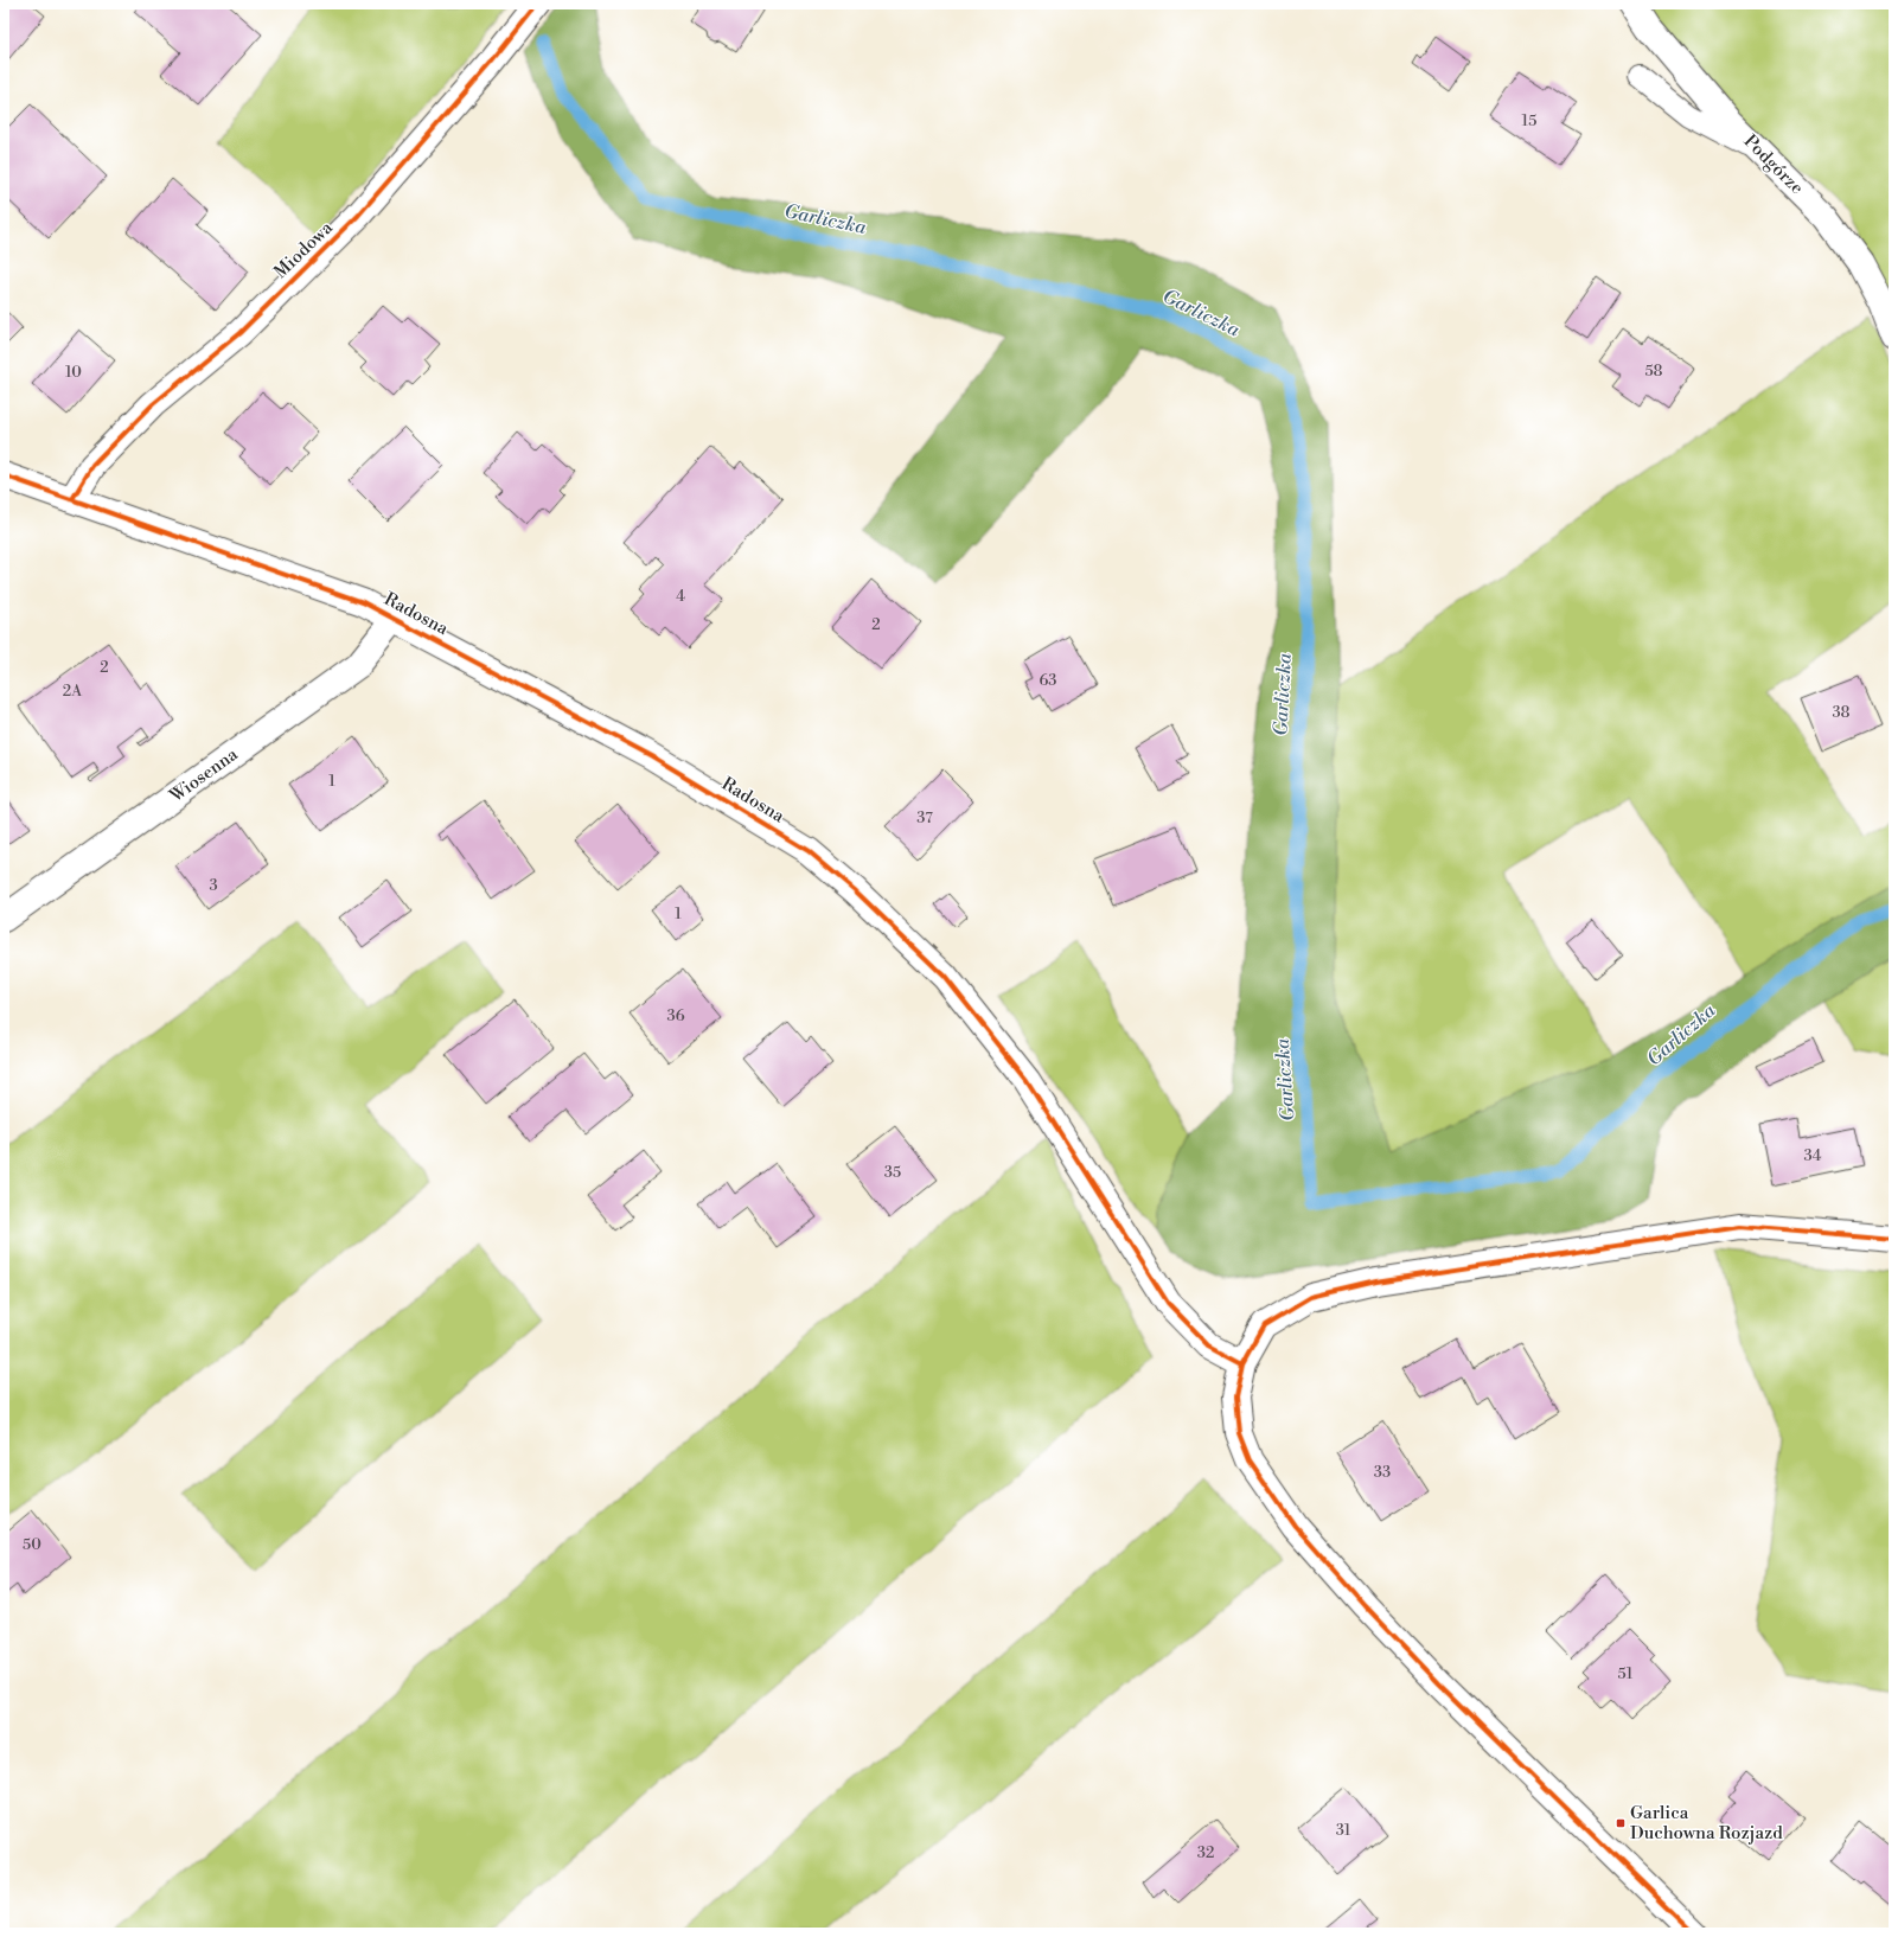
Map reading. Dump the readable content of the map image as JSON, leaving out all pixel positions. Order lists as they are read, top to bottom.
{
  "streets": {
    "street": [
      "Podgórze",
      "Miodowa",
      "Radosna",
      "Wiosenna"
    ]
  },
  "crossings": [
    ["Miodowa", "Radosna"],
    ["Radosna", "Wiosenna"]
  ],
  "water": ["Garliczka"],
  "places": {
    "transit": ["Garlica Duchowna Rozjazd"]
  },
  "house_numbers": [
    "15",
    "58",
    "10",
    "4",
    "2",
    "2",
    "63",
    "2A",
    "38",
    "1",
    "37",
    "3",
    "1",
    "36",
    "34",
    "35",
    "33",
    "50",
    "51",
    "31",
    "32"
  ]
}
